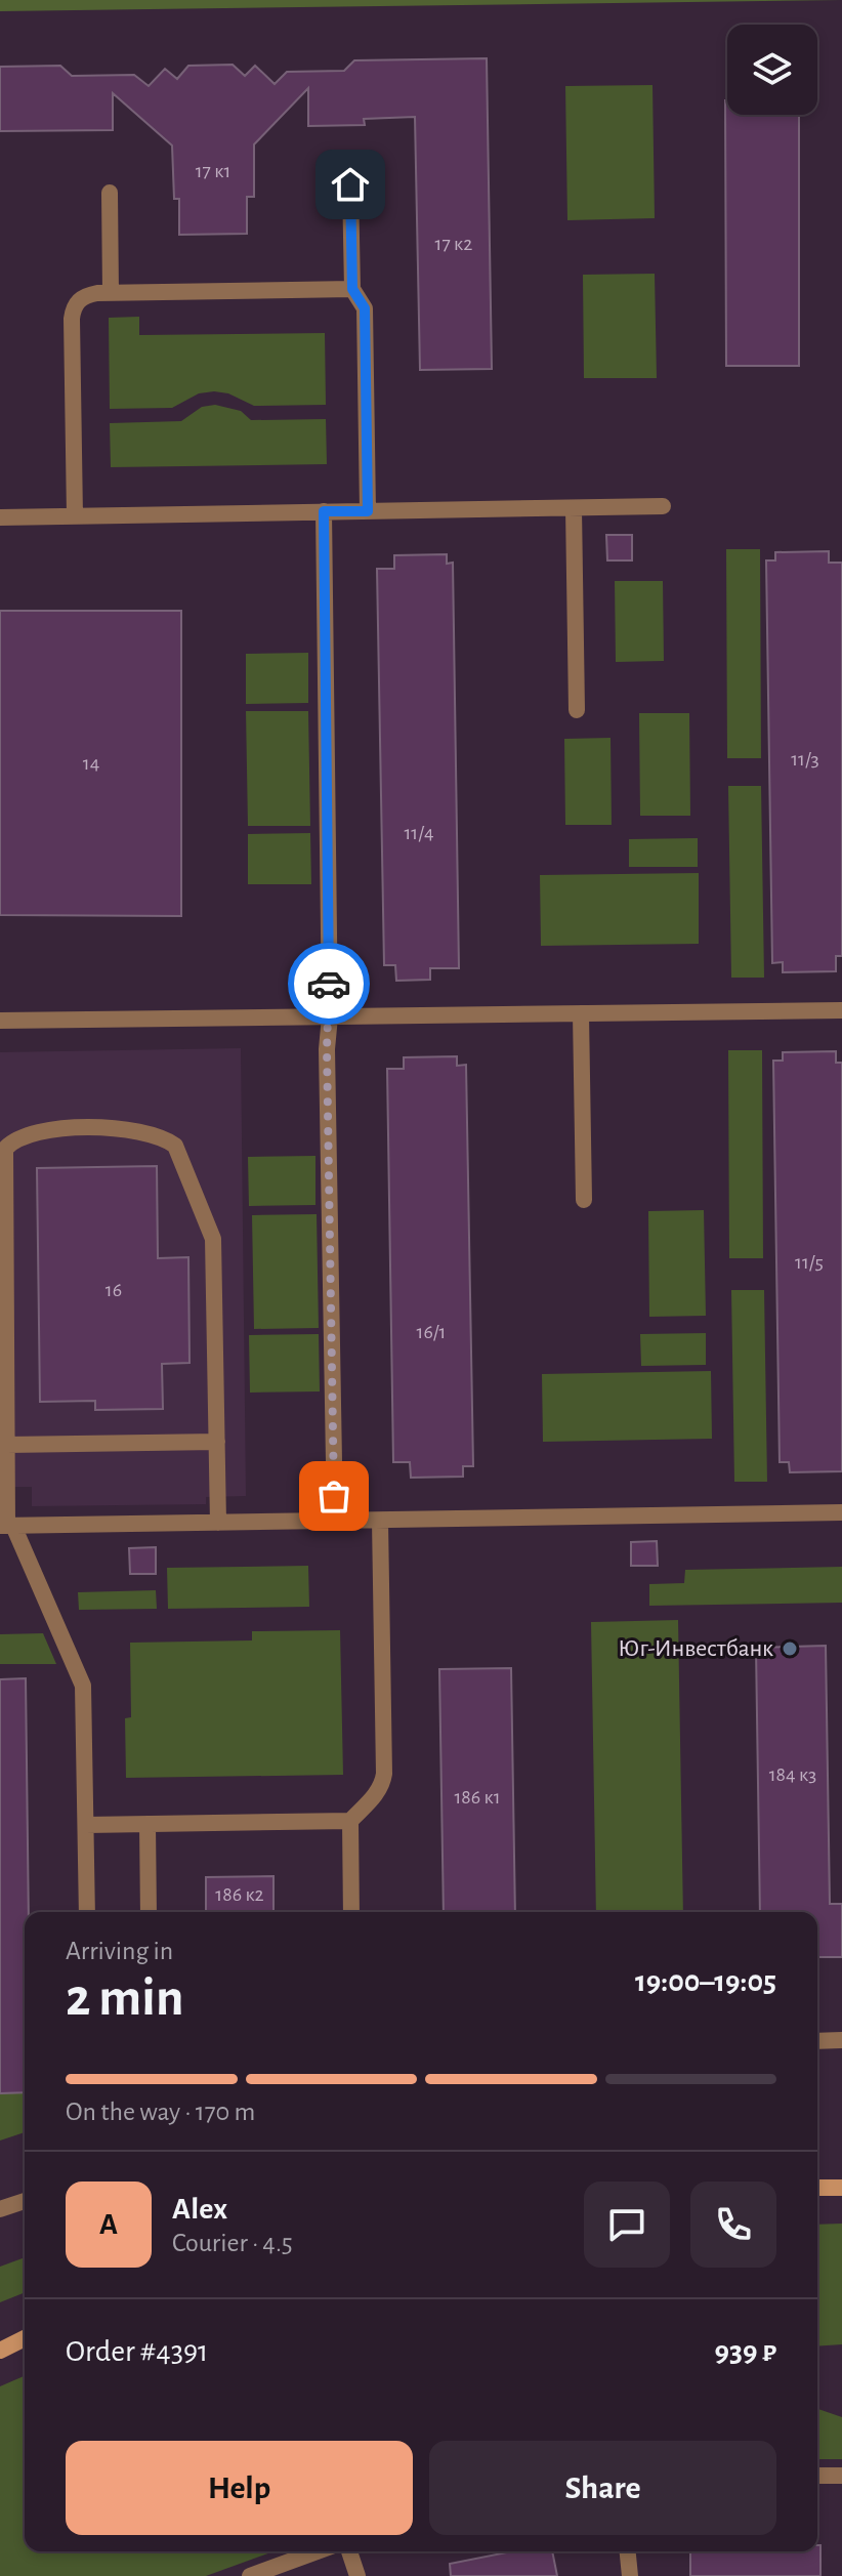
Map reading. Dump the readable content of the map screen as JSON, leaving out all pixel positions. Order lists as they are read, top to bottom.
{
  "places": ["Юг-Инвестбанк"],
  "house_numbers": [
    "17 к1",
    "17 к2",
    "11/3",
    "14",
    "11/4",
    "11/5",
    "16",
    "16/1",
    "184 к3",
    "186 к1",
    "186 к2"
  ],
  "page": {
    "heading": ["2 min", "Arriving in", "19:00–19:05"],
    "panel": [
      "Alex",
      "Courier · 4.5",
      "Order #4391",
      "939 ₽"
    ],
    "bar": "On the way · 170 m",
    "round": "A",
    "buttons": ["Help", "Share"]
  }
}
